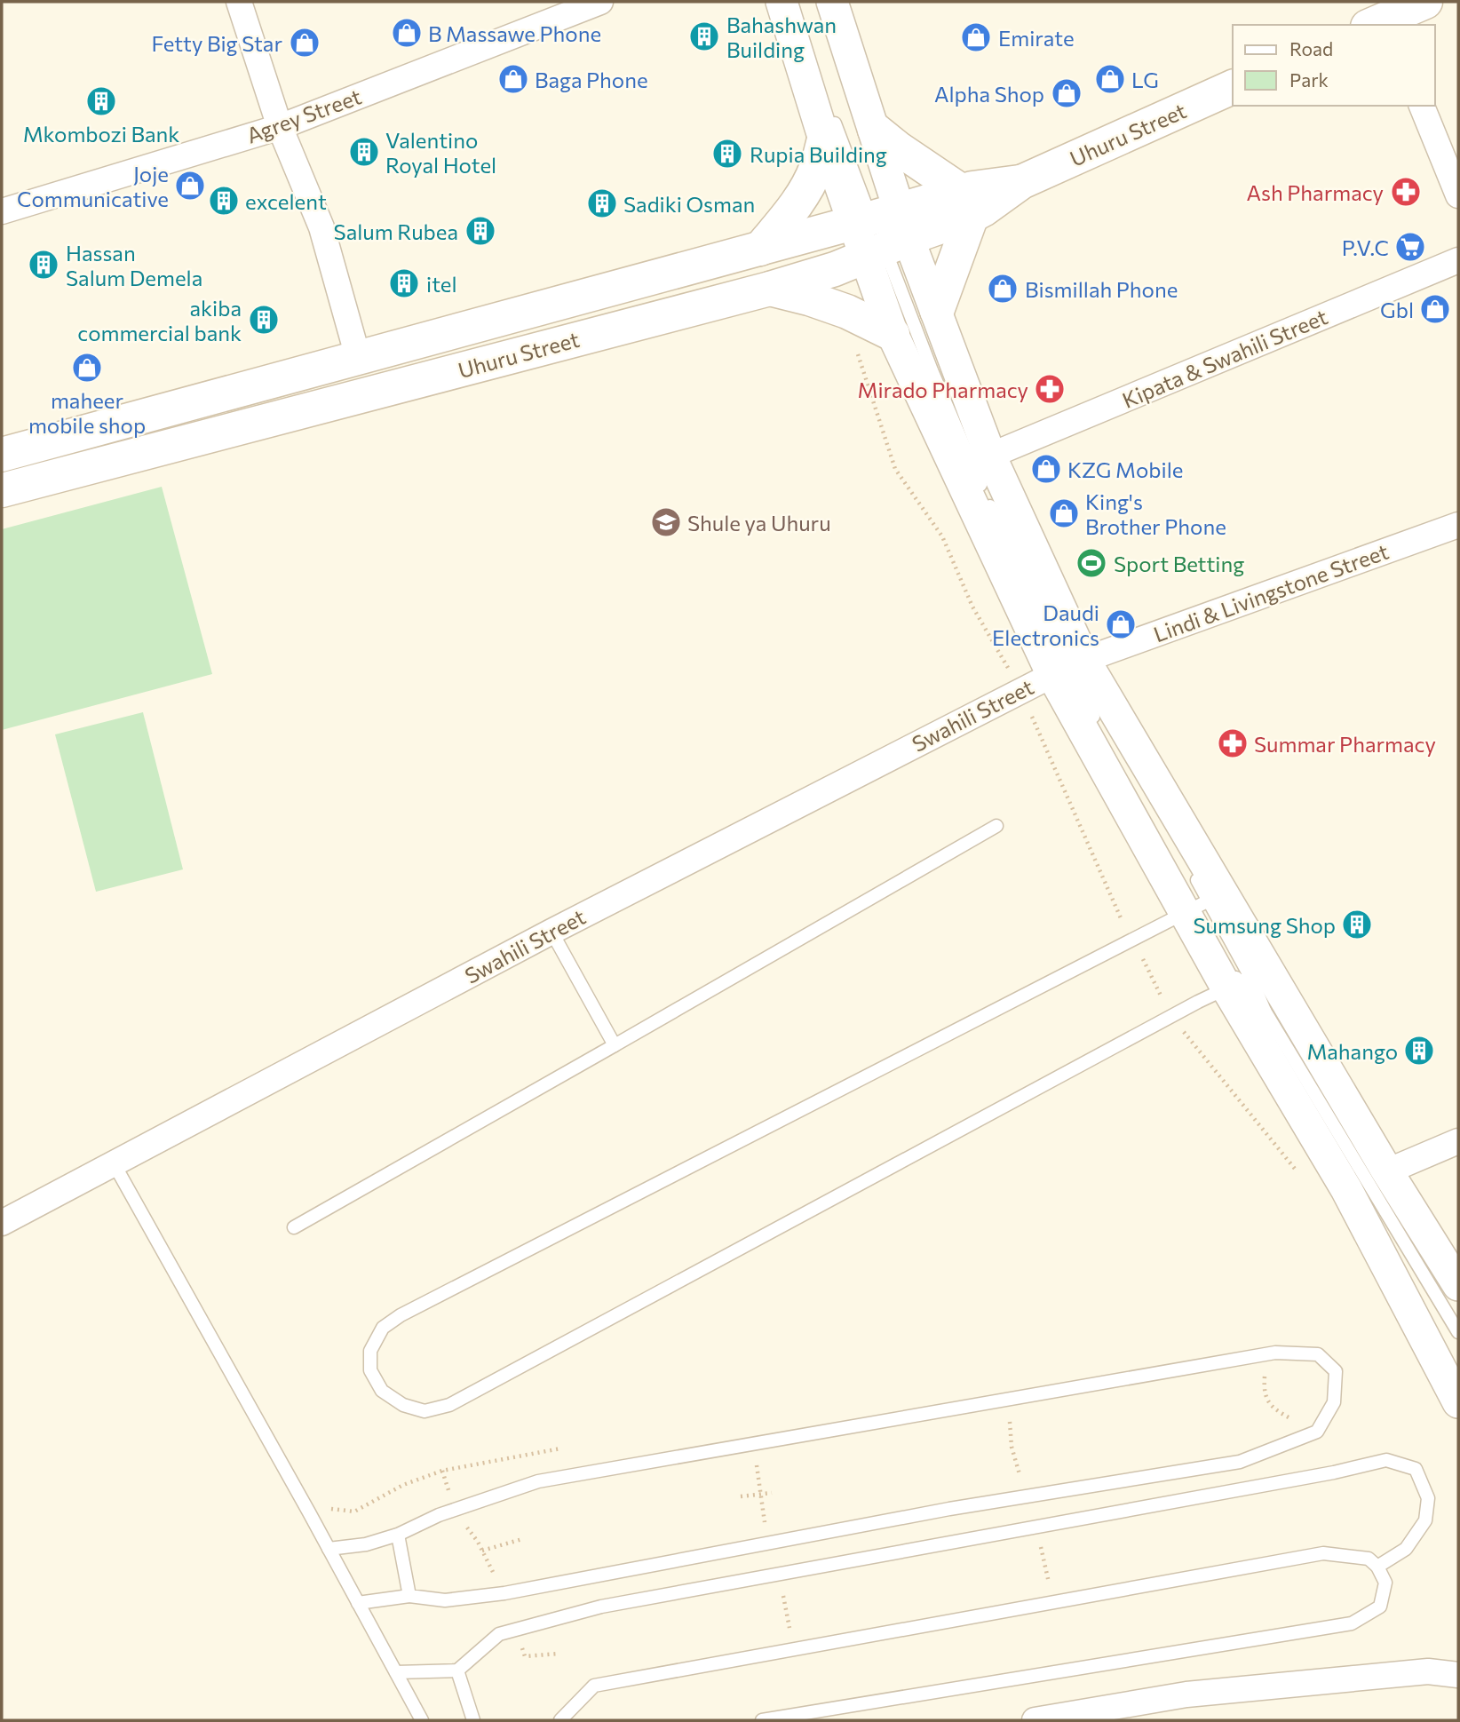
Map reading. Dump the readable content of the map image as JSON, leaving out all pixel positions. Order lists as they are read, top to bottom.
{
  "streets": {
    "main road": ["Uhuru Street"],
    "street": [
      "Agrey Street",
      "Kipata & Swahili Street",
      "Lindi & Livingstone Street",
      "Swahili Street"
    ]
  },
  "places": {
    "shop": [
      "B Massawe Phone",
      "Emirate",
      "Fetty Big Star",
      "Baga Phone",
      "LG",
      "Alpha Shop",
      "Joje Communicative",
      "Bismillah Phone",
      "Gbl",
      "maheer mobile shop",
      "KZG Mobile",
      "King's Brother Phone",
      "Daudi Electronics"
    ],
    "building": [
      "Bahashwan Building",
      "Mkombozi Bank",
      "Valentino Royal Hotel",
      "Rupia Building",
      "excelent",
      "Sadiki Osman",
      "Salum Rubea",
      "Hassan Salum Demela",
      "itel",
      "akiba commercial bank",
      "Sumsung Shop",
      "Mahango"
    ],
    "pharmacy": ["Ash Pharmacy", "Mirado Pharmacy", "Summar Pharmacy"],
    "supermarket": ["P.V.C"],
    "school or university": ["Shule ya Uhuru"],
    "sports": ["Sport Betting"]
  },
  "legend": ["Road", "Park"]
}
